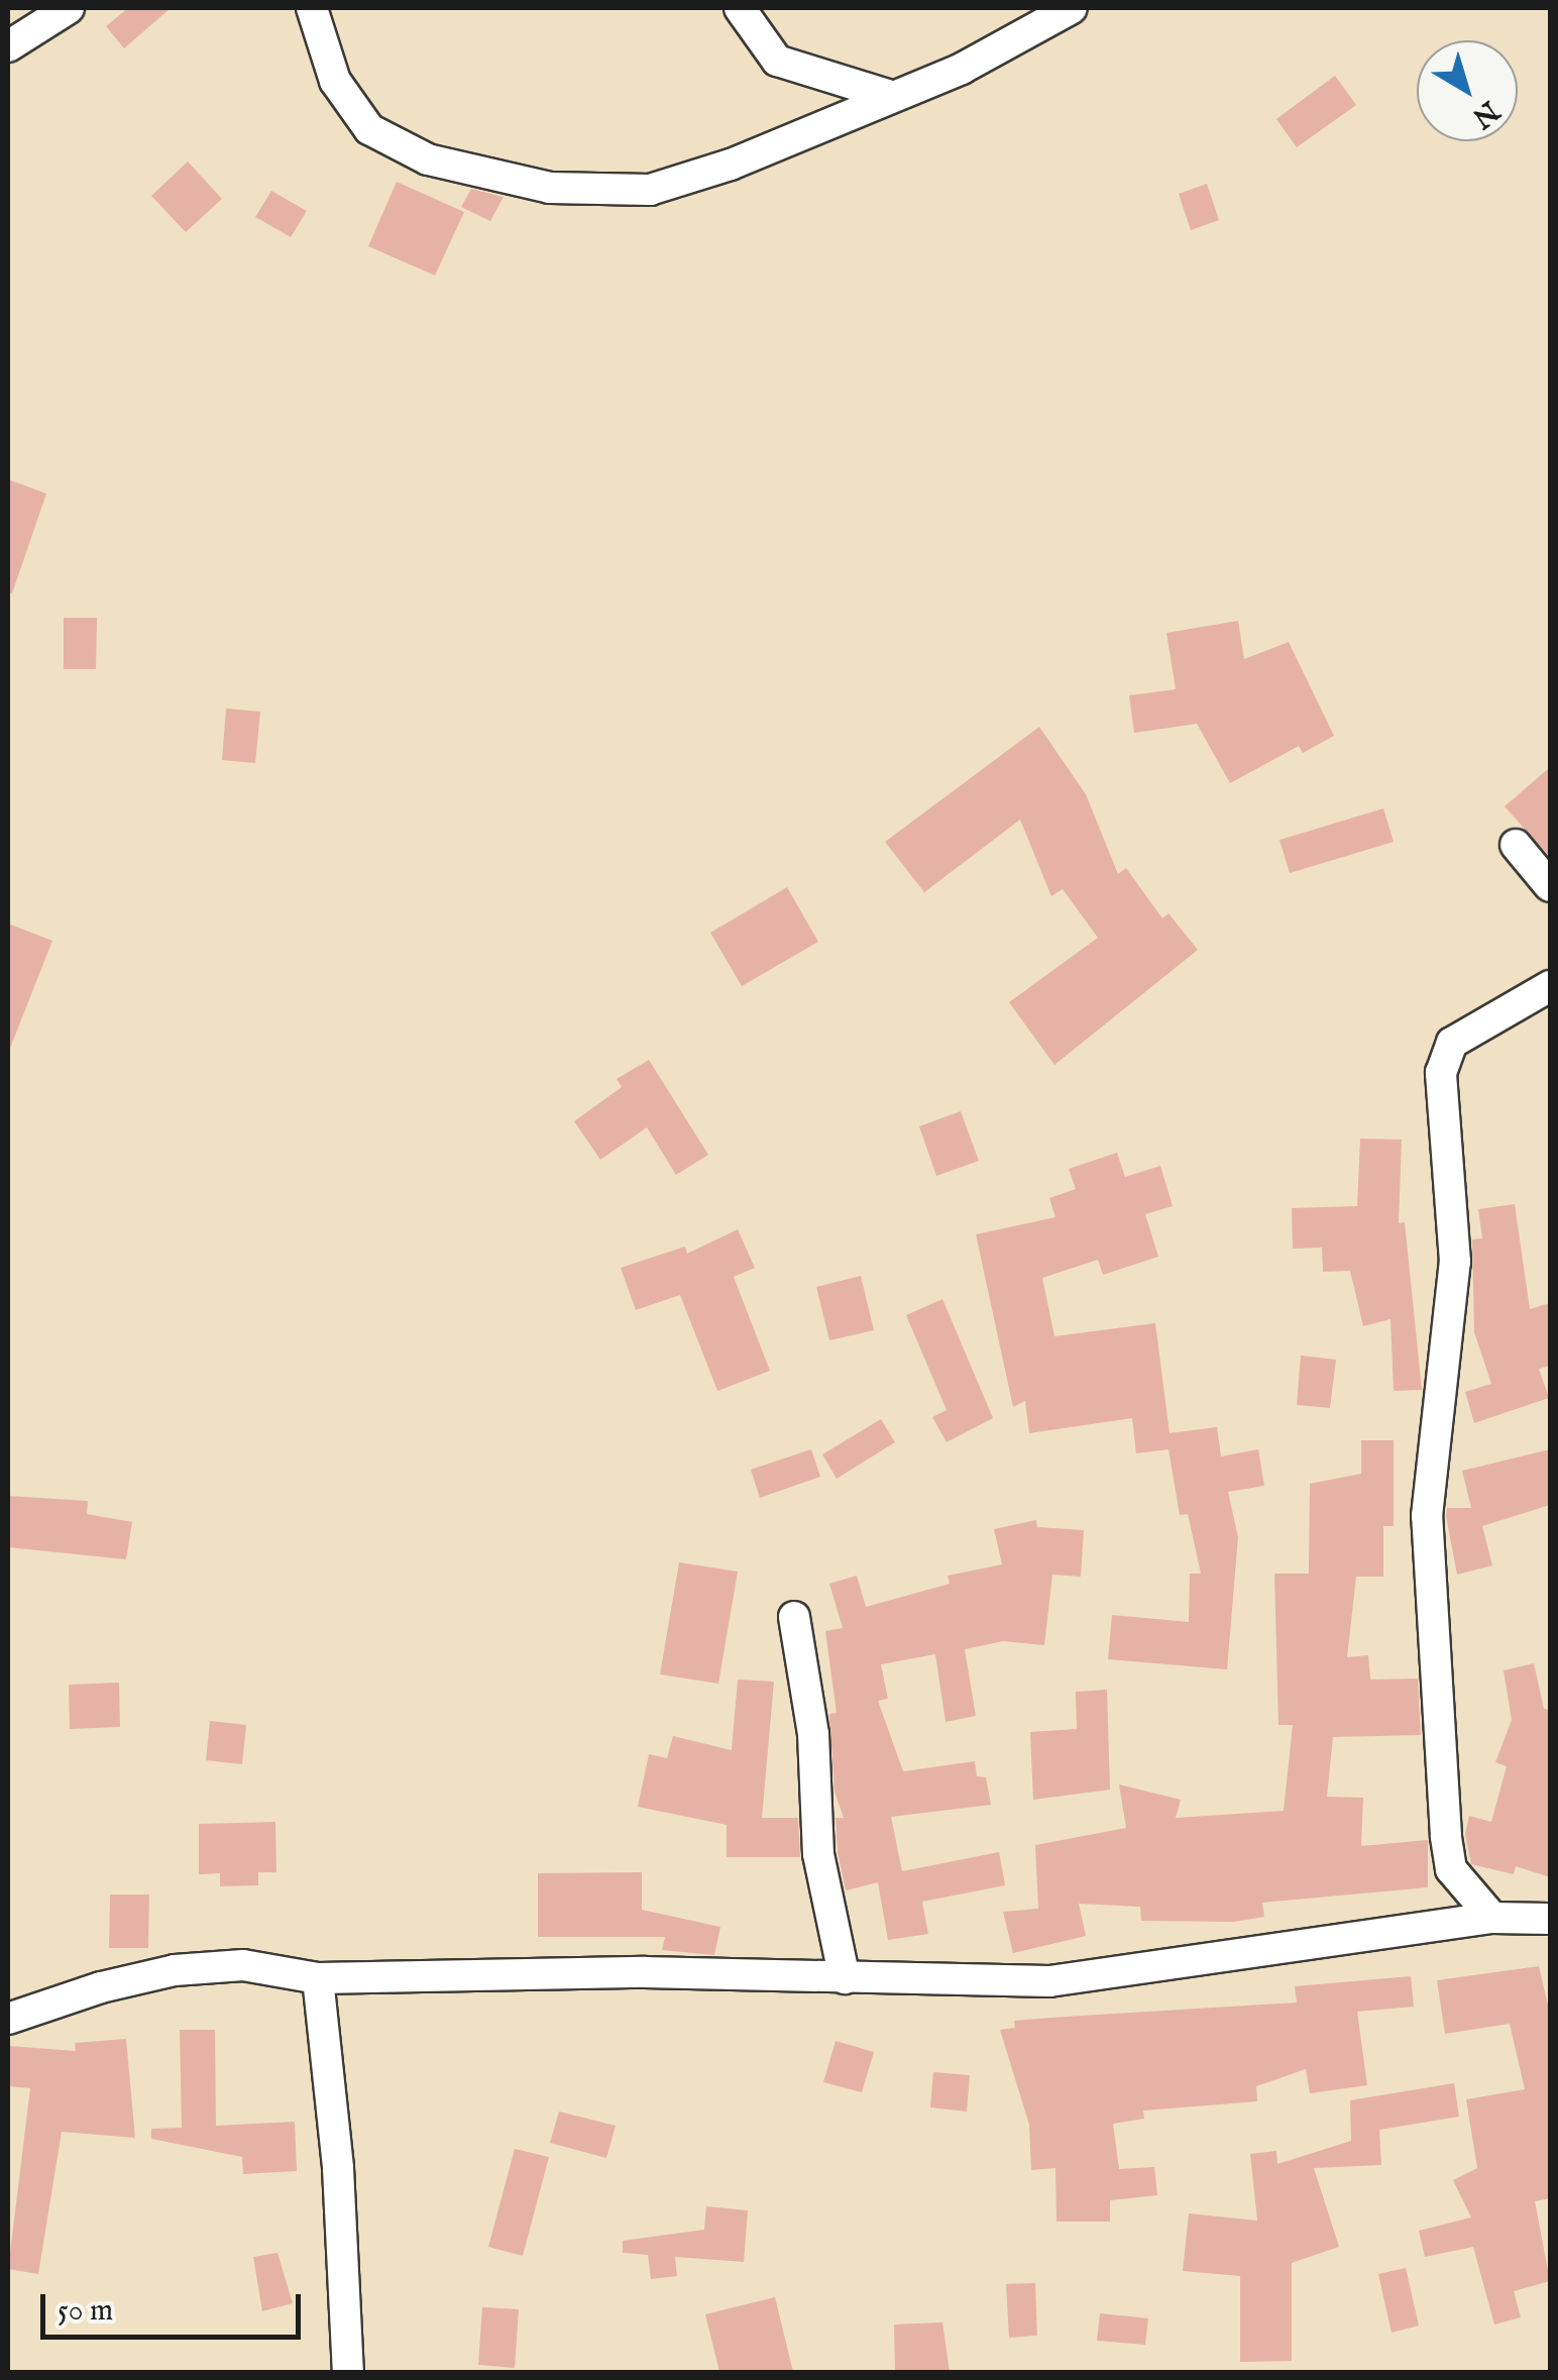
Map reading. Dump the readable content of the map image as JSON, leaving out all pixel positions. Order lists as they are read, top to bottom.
{
  "scale_bar": "50 m",
  "north": "bottom right"
}
